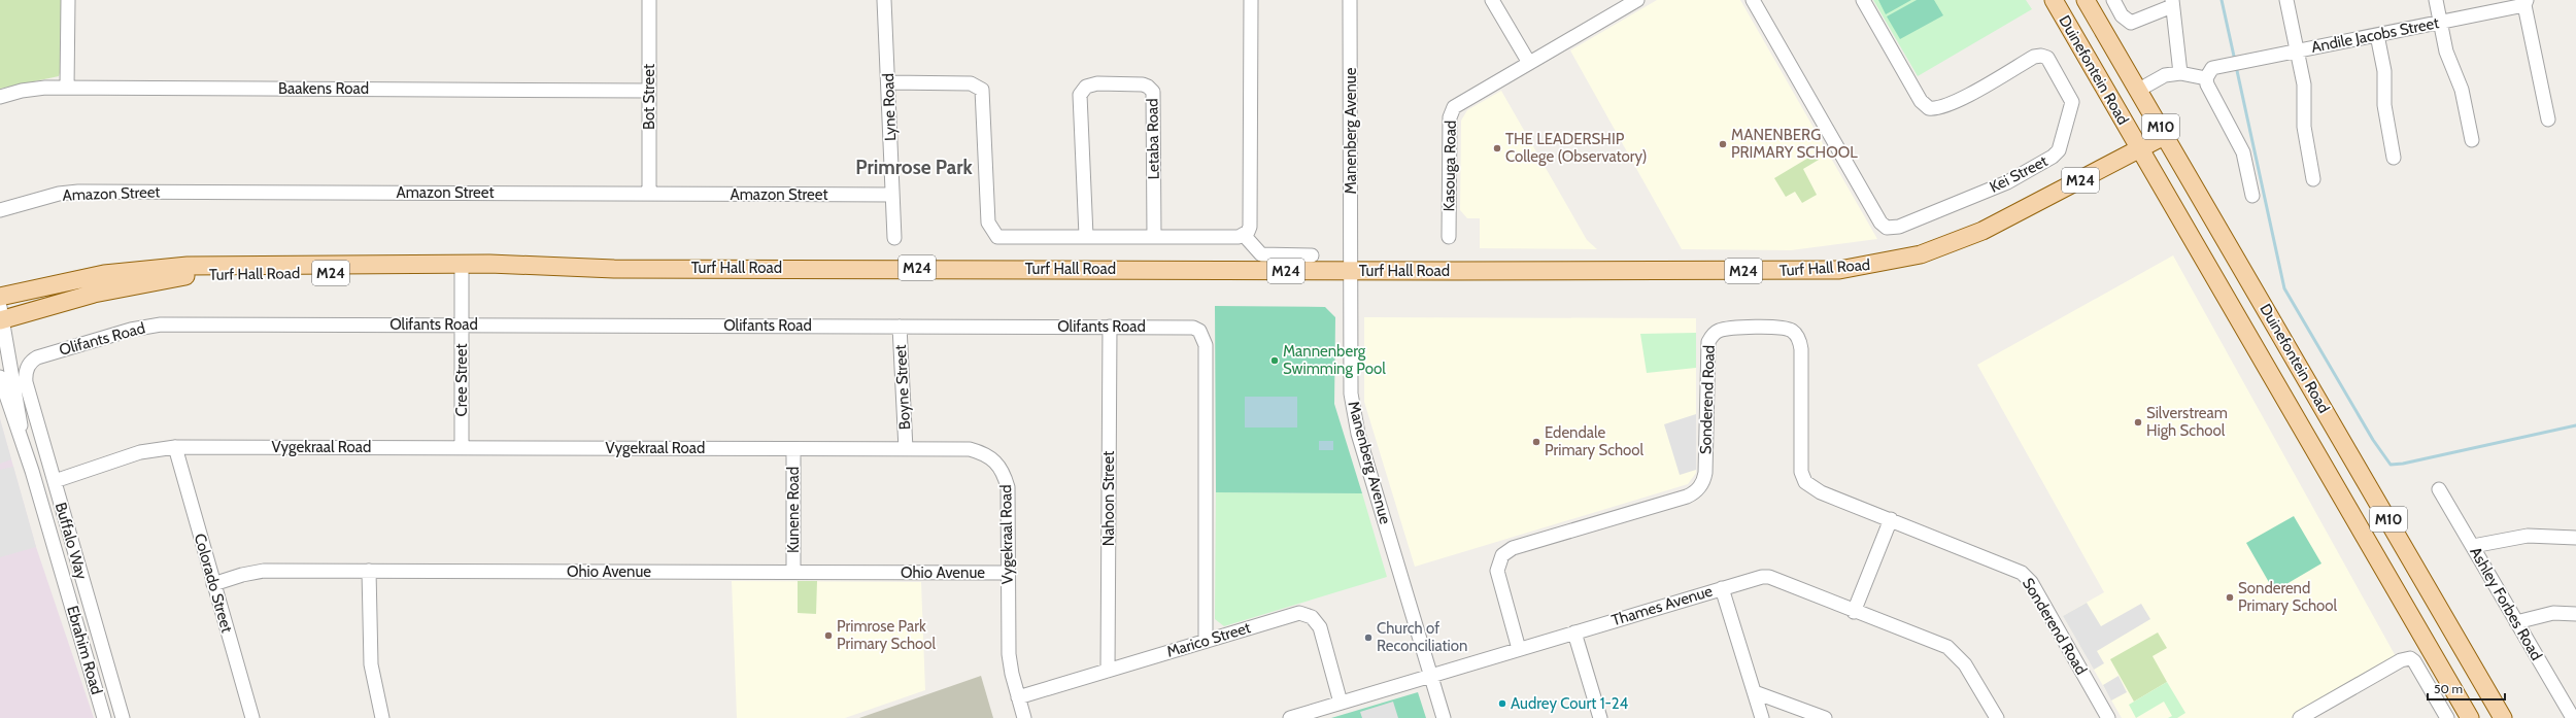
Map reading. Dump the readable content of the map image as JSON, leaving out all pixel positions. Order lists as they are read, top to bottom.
{
  "streets": {
    "main road": [
      "Duinefontein Road",
      "M10",
      "M24",
      "Turf Hall Road"
    ],
    "street": [
      "Andile Jacobs Street",
      "Baakens Road",
      "Bot Street",
      "Lyne Road",
      "Manenberg Avenue",
      "Letaba Road",
      "Kasouga Road",
      "Kei Street",
      "Amazon Street",
      "Olifants Road",
      "Cree Street",
      "Boyne Street",
      "Sonderend Road",
      "Vygekraal Road",
      "Nahoon Street",
      "Kunene Road",
      "Buffalo Way",
      "Ohio Avenue",
      "Colorado Street",
      "Ashley Forbes Road",
      "Thames Avenue",
      "Marico Street",
      "Ebrahim Road"
    ]
  },
  "crossings": [
    ["Duinefontein Road", "Turf Hall Road"],
    ["Baakens Road", "Bot Street"],
    ["Bot Street", "Amazon Street"],
    ["Lyne Road", "Amazon Street"],
    ["Manenberg Avenue", "Turf Hall Road"],
    ["Manenberg Avenue", "Thames Avenue"],
    ["Turf Hall Road", "Cree Street"],
    ["Turf Hall Road", "Ebrahim Road"],
    ["Olifants Road", "Cree Street"],
    ["Olifants Road", "Boyne Street"],
    ["Olifants Road", "Nahoon Street"],
    ["Olifants Road", "Buffalo Way"],
    ["Olifants Road", "Marico Street"],
    ["Cree Street", "Vygekraal Road"],
    ["Boyne Street", "Vygekraal Road"],
    ["Sonderend Road", "Thames Avenue"],
    ["Vygekraal Road", "Kunene Road"],
    ["Vygekraal Road", "Buffalo Way"],
    ["Vygekraal Road", "Ohio Avenue"],
    ["Vygekraal Road", "Colorado Street"],
    ["Vygekraal Road", "Marico Street"],
    ["Nahoon Street", "Marico Street"],
    ["Kunene Road", "Ohio Avenue"],
    ["Ohio Avenue", "Colorado Street"],
    ["Thames Avenue", "Marico Street"]
  ],
  "districts": ["Primrose Park"],
  "places": [
    "MANENBERG PRIMARY SCHOOL",
    "THE LEADERSHIP College (Observatory)",
    "Mannenberg Swimming Pool",
    "Silverstream High School",
    "Edendale Primary School",
    "Sonderend Primary School",
    "Primrose Park Primary School",
    "Church of Reconciliation",
    "Audrey Court 1-24"
  ],
  "scale_bar": "50 m"
}
